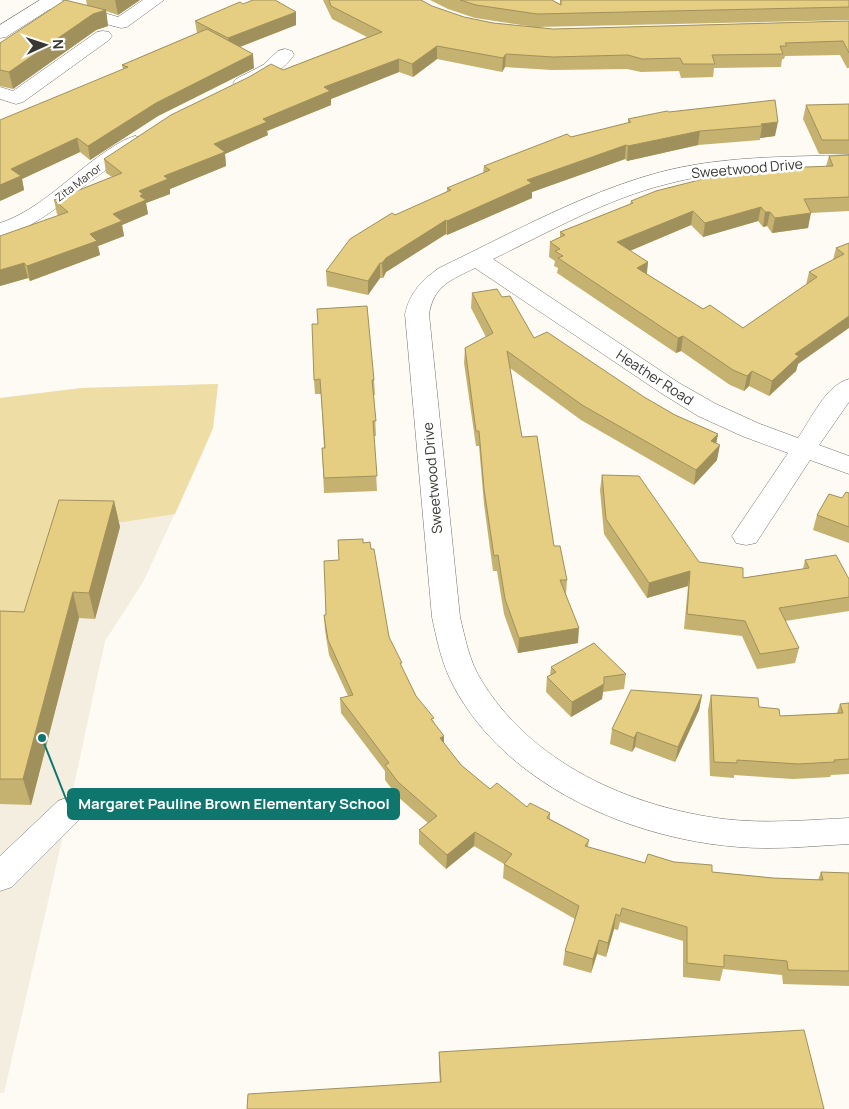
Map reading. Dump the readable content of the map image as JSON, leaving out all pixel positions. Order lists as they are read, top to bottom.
{
  "streets": {
    "street": ["Sweetwood Drive", "Zita Manor", "Heather Road"]
  },
  "crossings": [
    ["Sweetwood Drive", "Heather Road"]
  ],
  "places": ["Margaret Pauline Brown Elementary School"],
  "north": "right"
}
